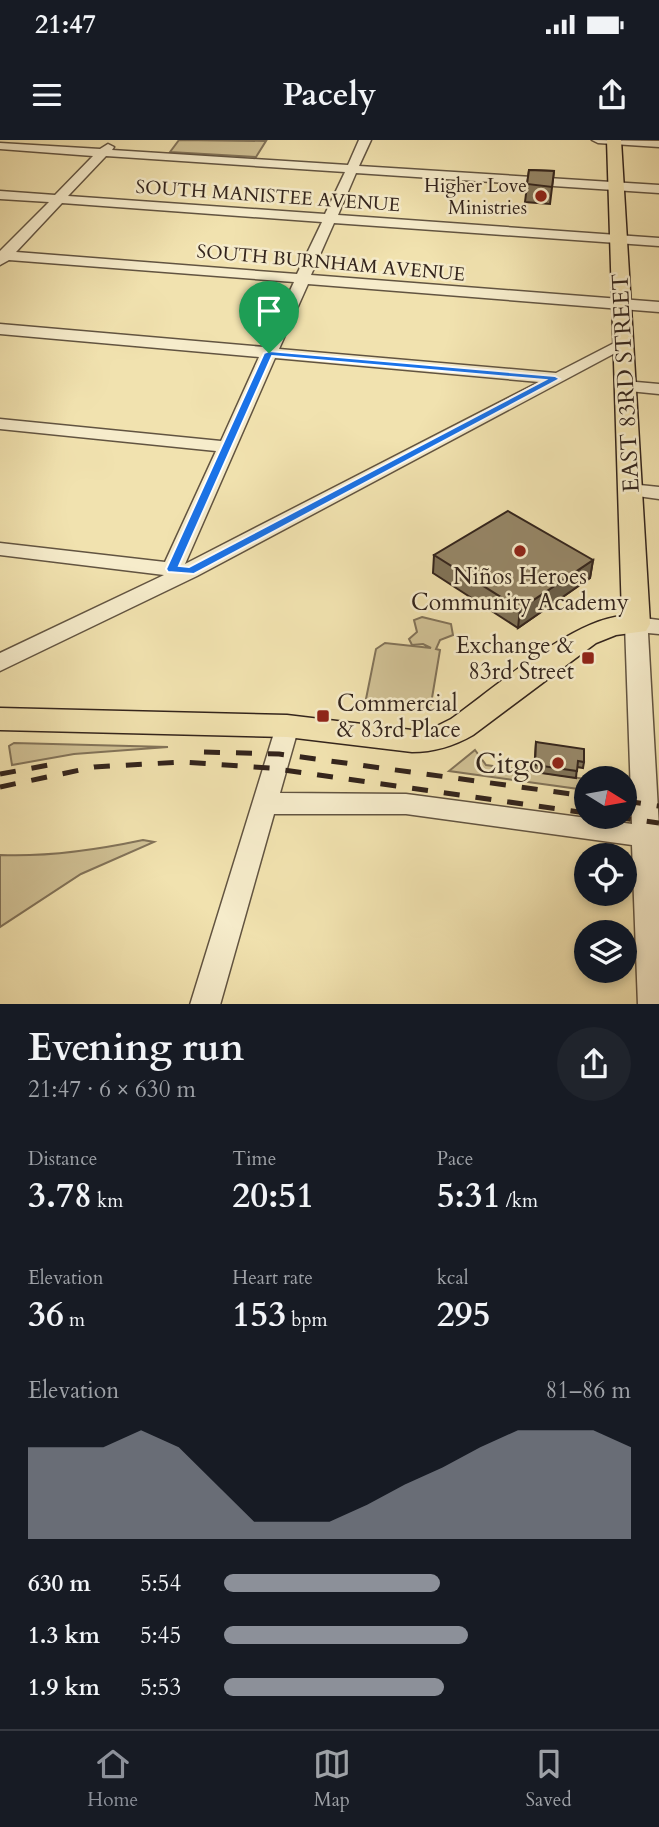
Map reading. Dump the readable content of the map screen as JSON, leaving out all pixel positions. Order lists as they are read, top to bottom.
{
  "streets": {
    "main road": ["EAST 83RD STREET"],
    "street": ["SOUTH MANISTEE AVENUE", "SOUTH BURNHAM AVENUE"]
  },
  "crossings": [
    ["SOUTH MANISTEE AVENUE", "EAST 83RD STREET"],
    ["SOUTH BURNHAM AVENUE", "EAST 83RD STREET"]
  ],
  "places": {
    "other": ["Higher Love Ministries", "Niños Heroes Community Academy", "Citgo"],
    "transit": ["Exchange & 83rd Street", "Commercial & 83rd Place"]
  },
  "north": "right",
  "page": {
    "status": "21:47",
    "header": "Pacely",
    "heading": ["Evening run", "21:47 · 6 × 630 m"],
    "stats": [
      ["Distance", "3.78 km"],
      ["Time", "20:51"],
      ["Pace", "5:31 /km"],
      ["Elevation", "36 m"],
      ["Heart rate", "153 bpm"],
      ["kcal", "295"]
    ],
    "chart": ["Elevation", "81–86 m"],
    "list": [
      {
        "name": "630 m",
        "note": "5:54"
      },
      {
        "name": "1.3 km",
        "note": "5:45"
      },
      {
        "name": "1.9 km",
        "note": "5:53"
      }
    ],
    "tabs": ["Home", "Map", "Saved"]
  }
}
